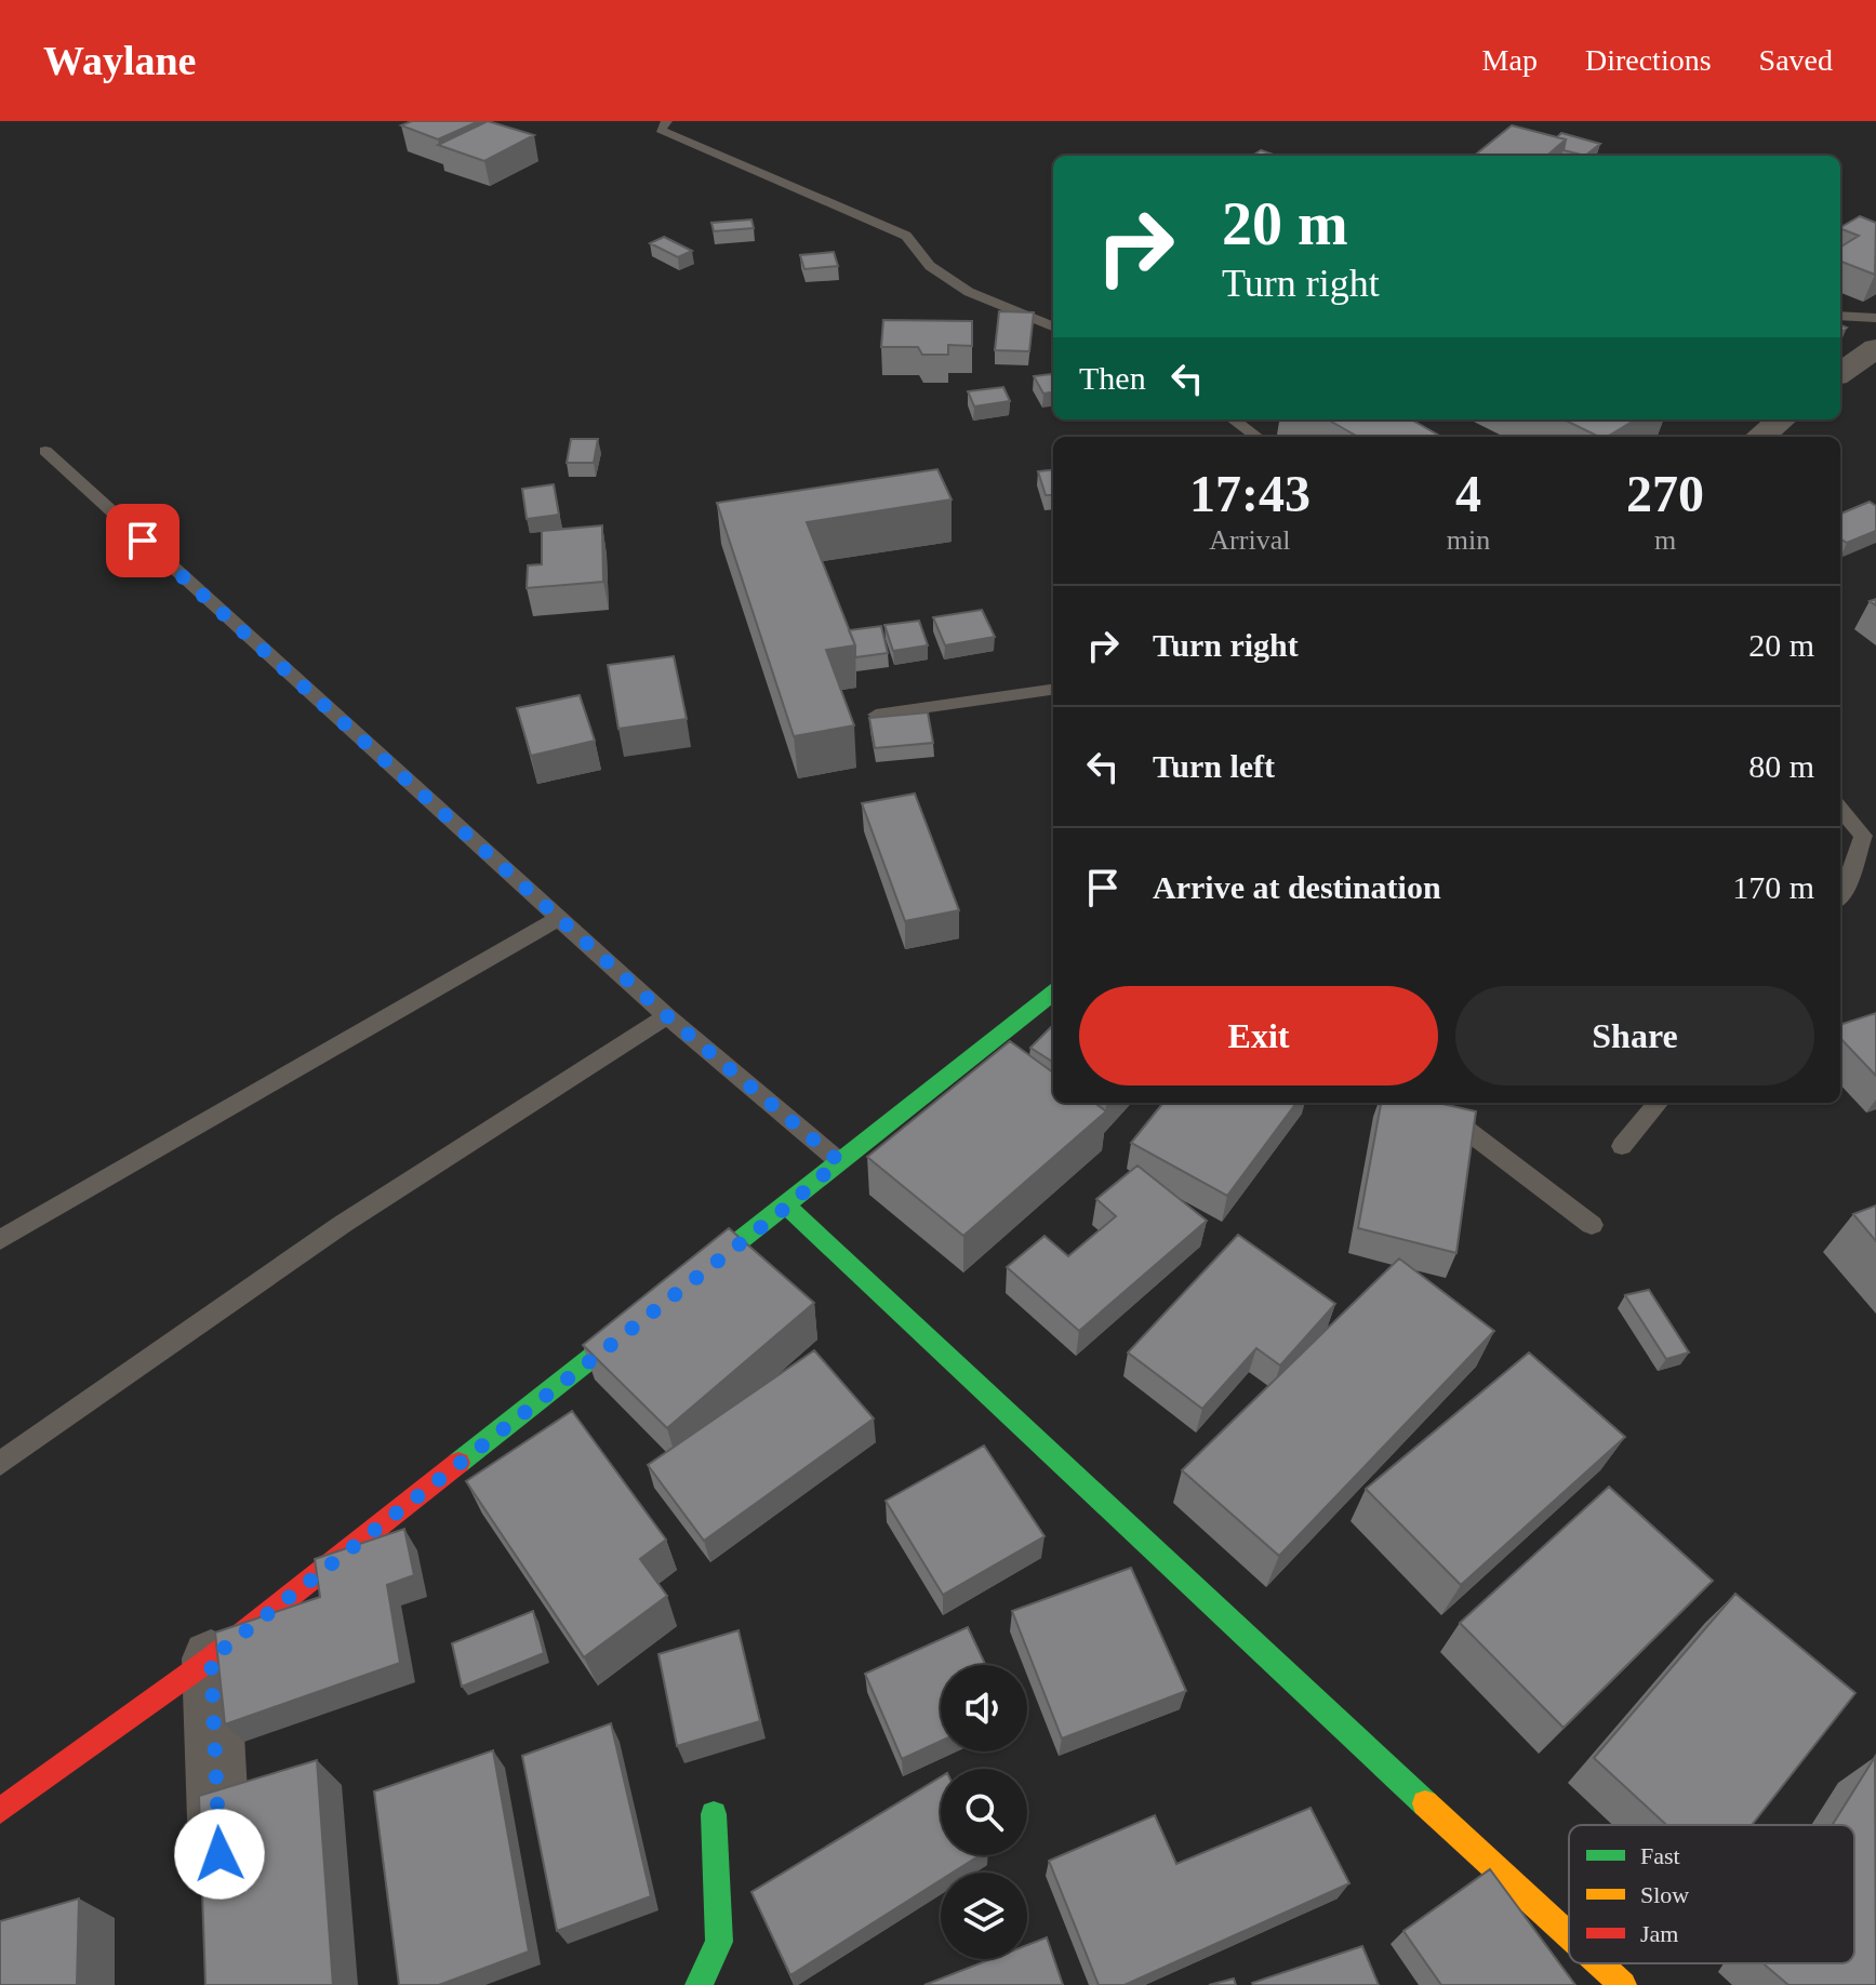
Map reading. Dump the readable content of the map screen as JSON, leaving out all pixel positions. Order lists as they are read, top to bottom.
{
  "legend": ["Fast", "Slow", "Jam"],
  "page": {
    "header": "Waylane",
    "nav": ["Map", "Directions", "Saved"],
    "turn": ["20 m", "Turn right"],
    "then": "Then",
    "eta": [
      "17:43",
      "Arrival",
      "4",
      "min",
      "270",
      "m"
    ],
    "list": [
      {
        "name": "Turn right",
        "value": "20 m"
      },
      {
        "name": "Turn left",
        "value": "80 m"
      },
      {
        "name": "Arrive at destination",
        "value": "170 m"
      }
    ],
    "buttons": ["Exit", "Share"]
  }
}
